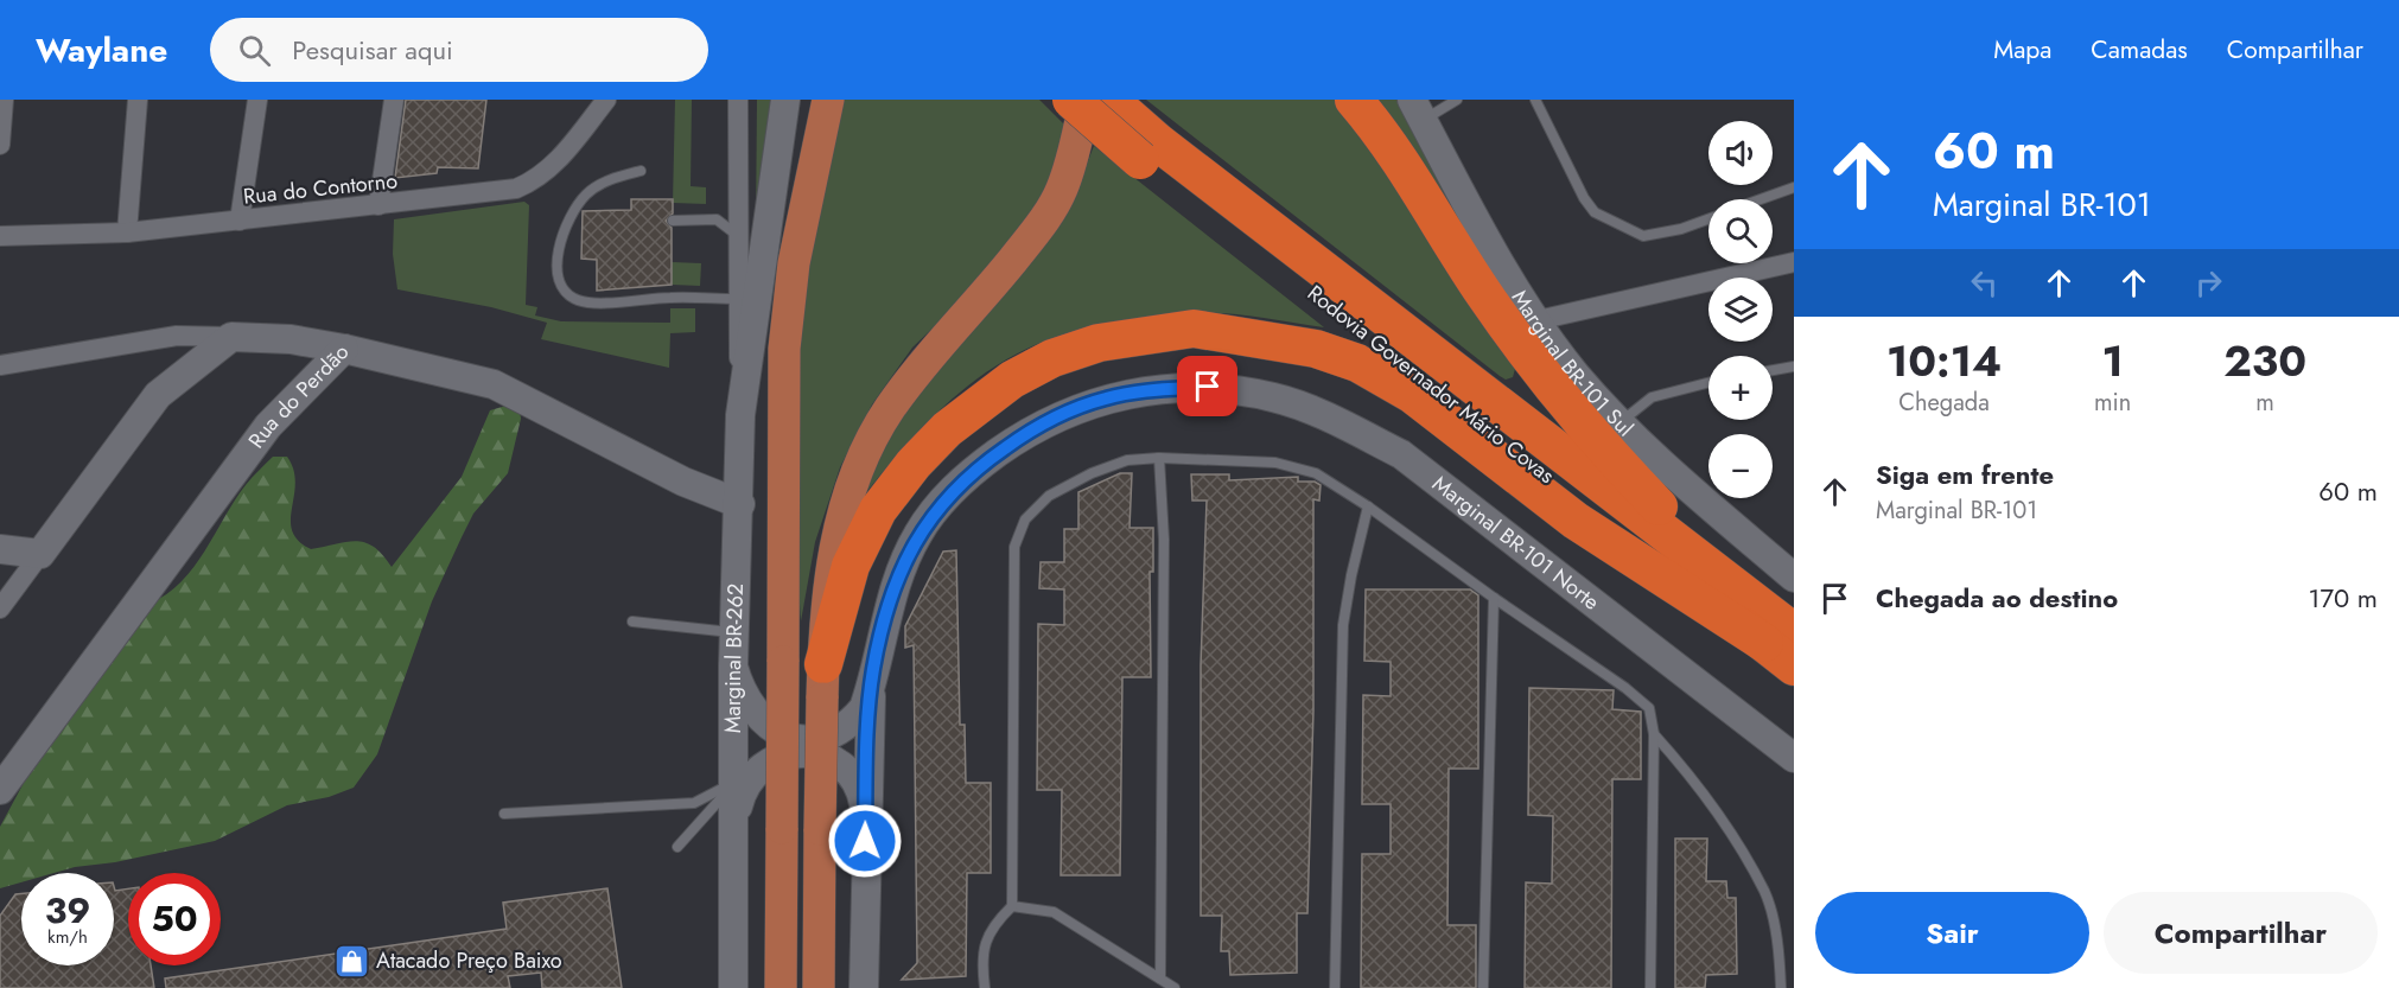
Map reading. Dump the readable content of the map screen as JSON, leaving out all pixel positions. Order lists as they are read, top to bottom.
{
  "streets": {
    "highway": ["Rodovia Governador Mário Covas"],
    "main road": [
      "Marginal BR-101 Sul",
      "Rua do Perdão",
      "Marginal BR-101 Norte",
      "Marginal BR-262"
    ],
    "street": ["Rua do Contorno"]
  },
  "crossings": [
    ["Rua do Perdão", "Marginal BR-262"]
  ],
  "places": {
    "shop": ["Atacado Preço Baixo"]
  },
  "page": {
    "header": "Waylane",
    "search": "Pesquisar aqui",
    "nav": ["Mapa", "Camadas", "Compartilhar"],
    "turn": ["60 m", "Marginal BR-101"],
    "map_buttons": ["+", "−"],
    "eta": [
      "10:14",
      "Chegada",
      "1",
      "min",
      "230",
      "m"
    ],
    "list": [
      {
        "name": "Siga em frente",
        "note": "Marginal BR-101",
        "value": "60 m"
      },
      {
        "name": "Chegada ao destino",
        "value": "170 m"
      }
    ],
    "speed": "39 km/h",
    "limit": "50",
    "buttons": ["Sair", "Compartilhar"]
  }
}
